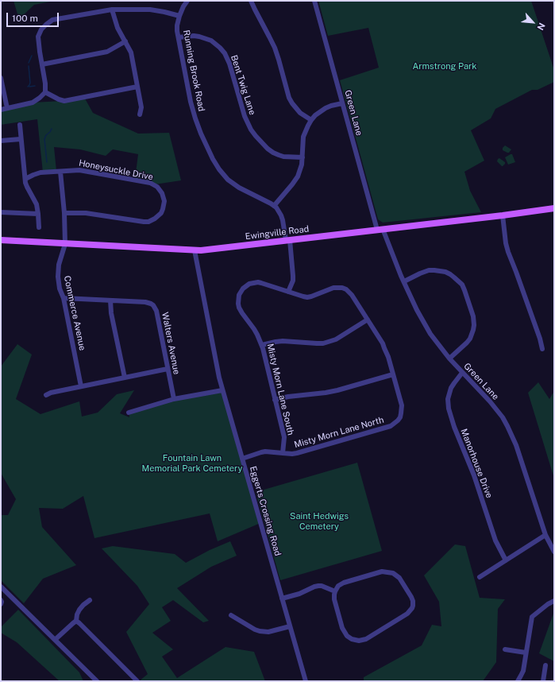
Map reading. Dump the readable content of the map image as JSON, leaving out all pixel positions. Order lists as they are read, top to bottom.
{
  "streets": {
    "main road": ["Ewingville Road"],
    "street": [
      "Running Brook Road",
      "Bent Twig Lane",
      "Green Lane",
      "Honeysuckle Drive",
      "Commerce Avenue",
      "Walters Avenue",
      "Misty Morn Lane South",
      "Misty Morn Lane North",
      "Manorhouse Drive",
      "Eggerts Crossing Road"
    ]
  },
  "crossings": [
    ["Running Brook Road", "Bent Twig Lane"],
    ["Running Brook Road", "Ewingville Road"],
    ["Running Brook Road", "Misty Morn Lane South"],
    ["Green Lane", "Ewingville Road"],
    ["Green Lane", "Manorhouse Drive"],
    ["Ewingville Road", "Commerce Avenue"],
    ["Ewingville Road", "Eggerts Crossing Road"],
    ["Commerce Avenue", "Walters Avenue"],
    ["Misty Morn Lane South", "Misty Morn Lane North"],
    ["Misty Morn Lane North", "Eggerts Crossing Road"]
  ],
  "parks": ["Armstrong Park", "Fountain Lawn Memorial Park Cemetery", "Saint Hedwigs Cemetery"],
  "scale_bar": "100 m",
  "north": "bottom right"
}
